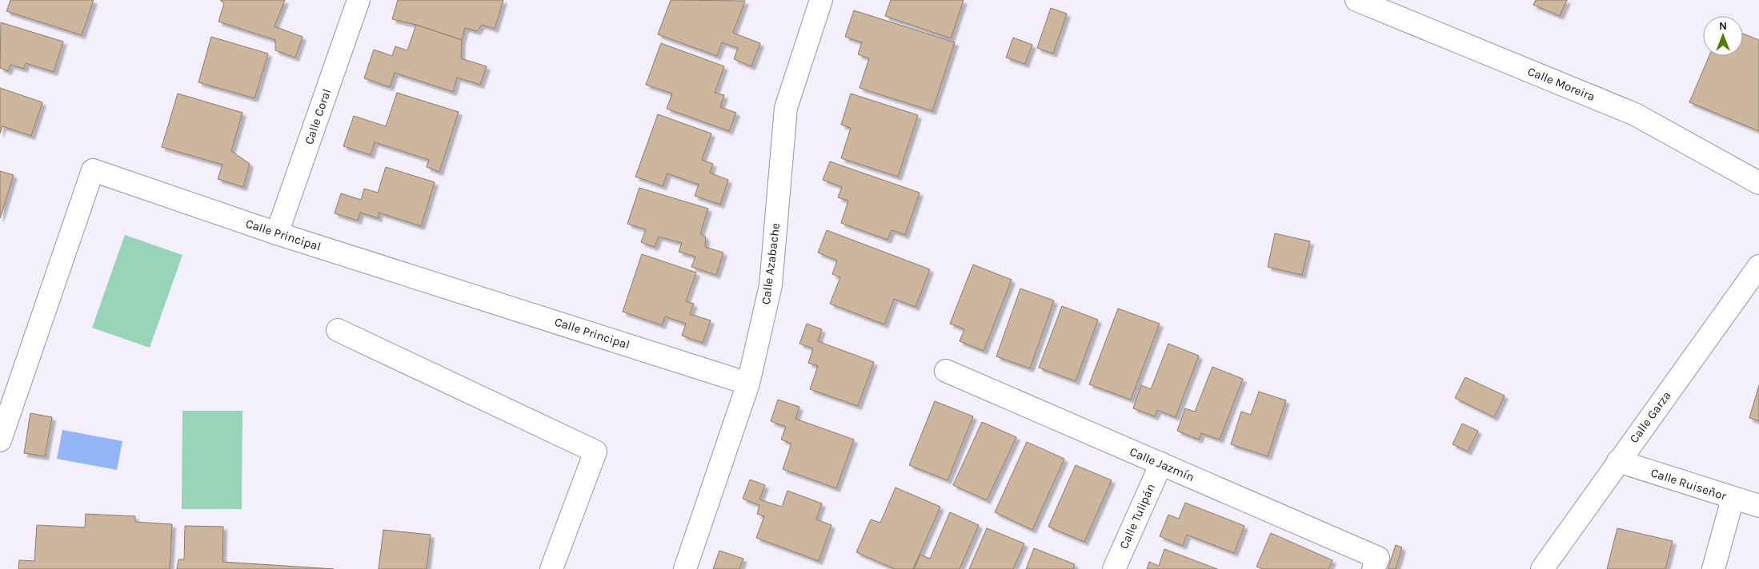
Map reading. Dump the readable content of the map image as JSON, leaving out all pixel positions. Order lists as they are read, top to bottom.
{
  "streets": {
    "street": [
      "Calle Moreira",
      "Calle Coral",
      "Calle Principal",
      "Calle Azabache",
      "Calle Garza",
      "Calle Jazmín",
      "Calle Ruiseñor",
      "Calle Tulipán"
    ]
  },
  "crossings": [
    ["Calle Coral", "Calle Principal"],
    ["Calle Principal", "Calle Azabache"],
    ["Calle Garza", "Calle Ruiseñor"],
    ["Calle Jazmín", "Calle Tulipán"]
  ],
  "north": "top"
}
